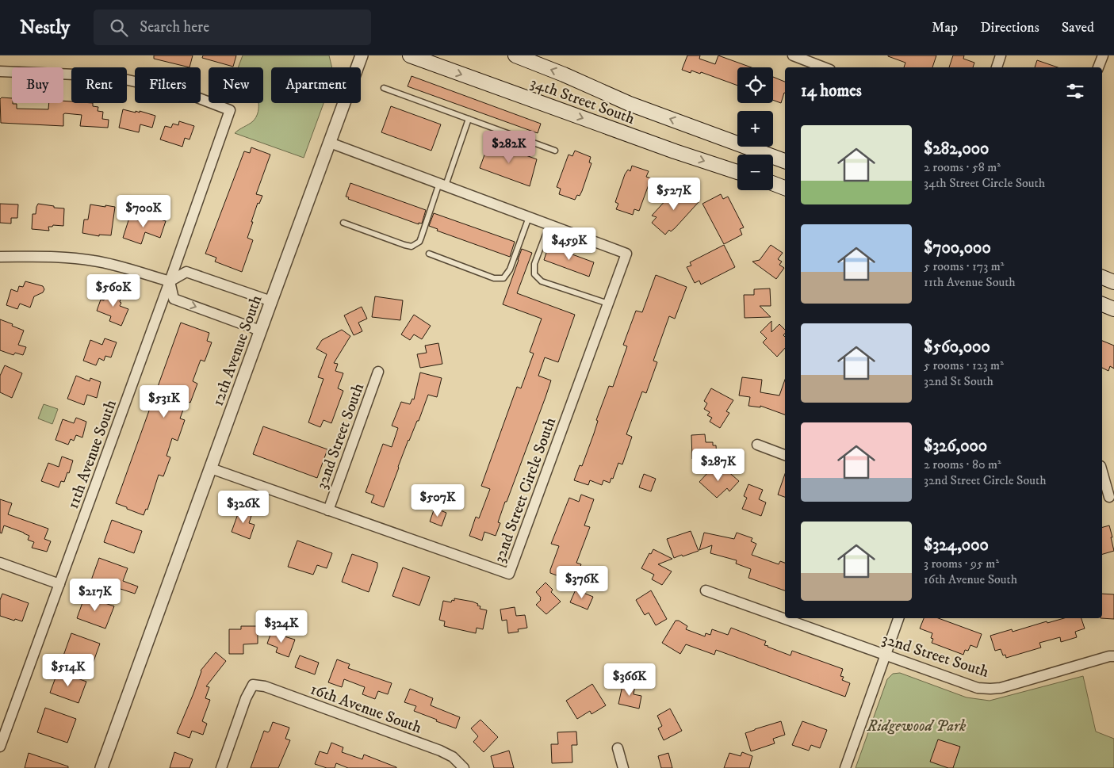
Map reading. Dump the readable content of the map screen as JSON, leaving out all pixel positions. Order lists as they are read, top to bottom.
{
  "streets": {
    "main road": ["34th Street South"],
    "street": [
      "12th Avenue South",
      "32nd Street South",
      "11th Avenue South",
      "32nd Street Circle South",
      "16th Avenue South"
    ]
  },
  "crossings": [
    ["12th Avenue South", "32nd Street Circle South"],
    ["32nd Street South", "32nd Street Circle South"]
  ],
  "parks": ["Ridgewood Park"],
  "page": {
    "header": "Nestly",
    "search": "Search here",
    "nav": ["Map", "Directions", "Saved"],
    "map_buttons": ["+", "−"],
    "chip": [
      "Buy",
      "Rent",
      "Filters",
      "New",
      "Apartment"
    ],
    "heading": "14 homes",
    "list": [
      {
        "name": "$282,000",
        "note": "2 rooms · 58 m² · 34th Street Circle South"
      },
      {
        "name": "$700,000",
        "note": "5 rooms · 173 m² · 11th Avenue South"
      },
      {
        "name": "$560,000",
        "note": "5 rooms · 123 m² · 32nd St South"
      },
      {
        "name": "$326,000",
        "note": "2 rooms · 80 m² · 32nd Street Circle South"
      },
      {
        "name": "$324,000",
        "note": "3 rooms · 95 m² · 16th Avenue South"
      }
    ],
    "price": [
      "$282K",
      "$527K",
      "$700K",
      "$459K",
      "$560K",
      "$531K",
      "$287K",
      "$507K",
      "$326K",
      "$376K",
      "$217K",
      "$324K",
      "$514K",
      "$366K"
    ]
  }
}
